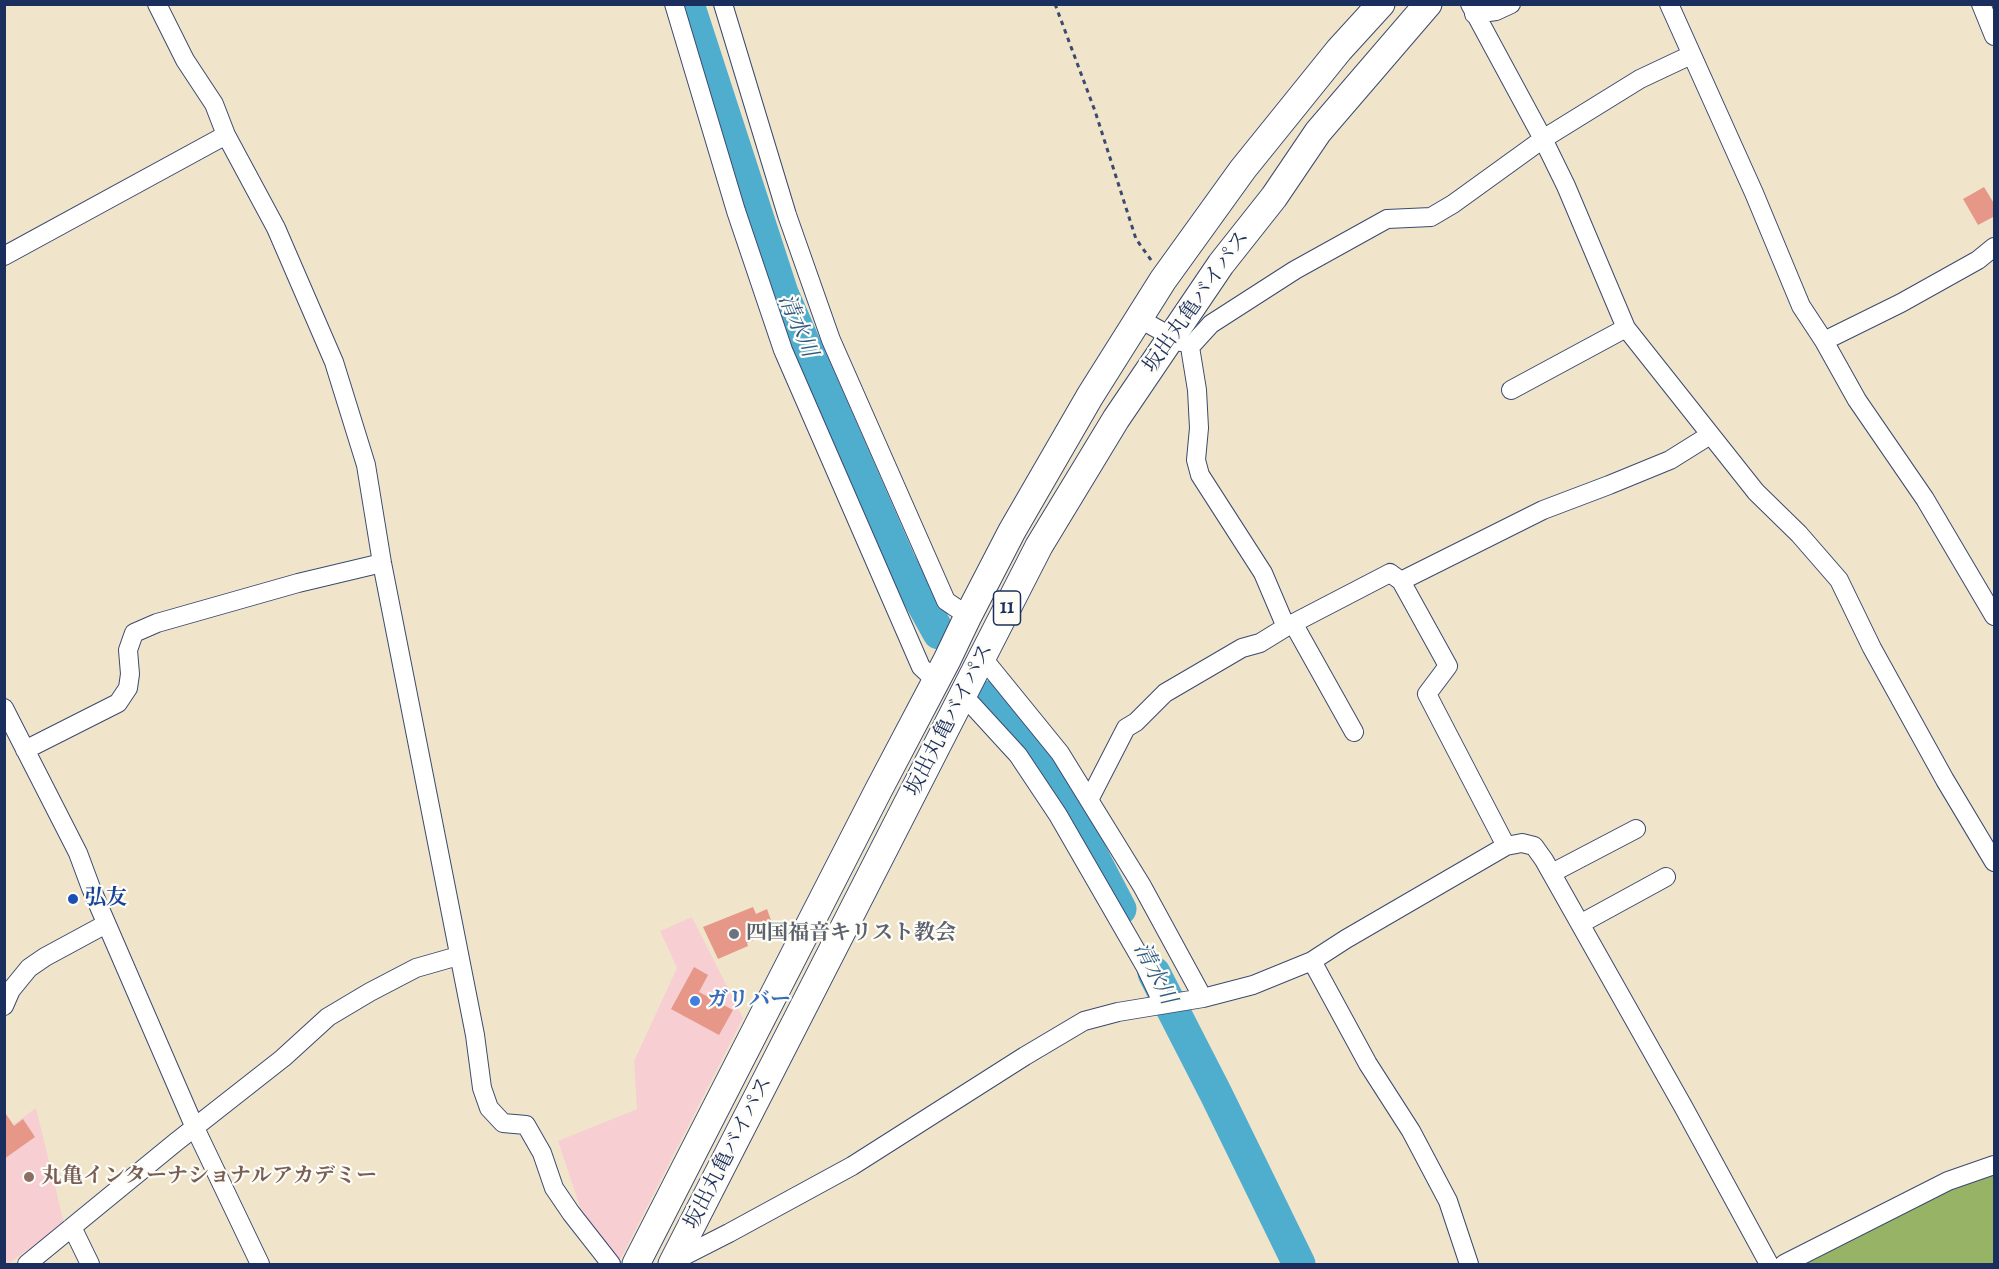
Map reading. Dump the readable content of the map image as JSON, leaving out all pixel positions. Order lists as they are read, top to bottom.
{
  "streets": {
    "highway": ["坂出丸亀バイパス", "11"]
  },
  "water": ["清水川"],
  "places": [
    "弘友",
    "四国福音キリスト教会",
    "ガリバー",
    "丸亀インターナショナルアカデミー"
  ]
}
